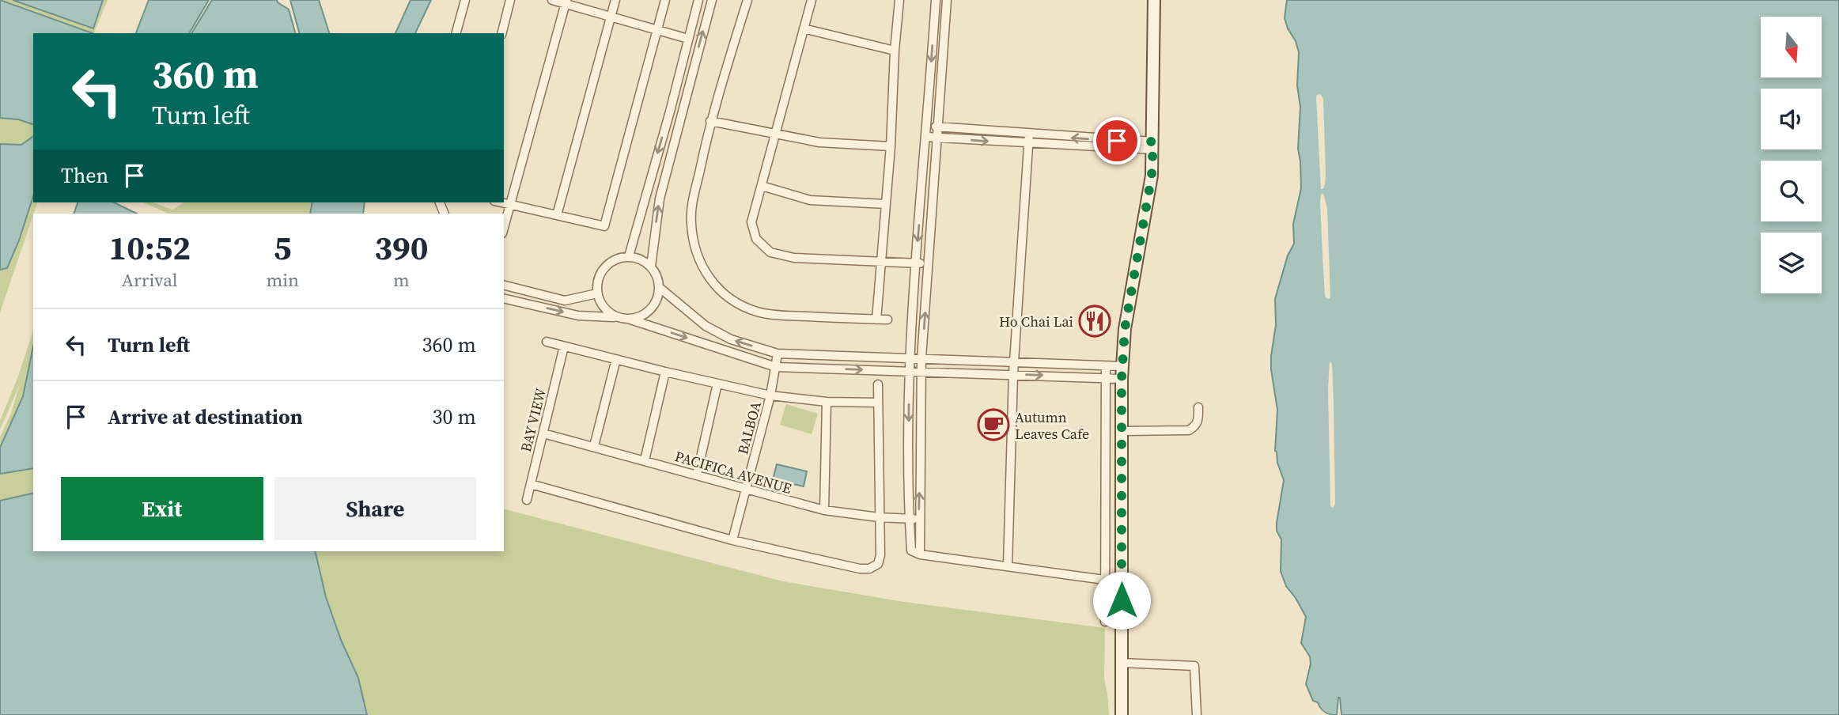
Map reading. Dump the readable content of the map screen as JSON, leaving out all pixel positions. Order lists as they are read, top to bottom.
{
  "streets": {
    "street": ["BAY VIEW", "BALBOA", "PACIFICA AVENUE"]
  },
  "crossings": [
    ["BAY VIEW", "PACIFICA AVENUE"],
    ["BALBOA", "PACIFICA AVENUE"]
  ],
  "places": {
    "restaurant": ["Ho Chai Lai"],
    "cafe": ["Autumn Leaves Cafe"]
  },
  "north": "bottom",
  "page": {
    "turn": ["360 m", "Turn left"],
    "then": "Then",
    "eta": [
      "10:52",
      "Arrival",
      "5",
      "min",
      "390",
      "m"
    ],
    "list": [
      {
        "name": "Turn left",
        "value": "360 m"
      },
      {
        "name": "Arrive at destination",
        "value": "30 m"
      }
    ],
    "buttons": ["Exit", "Share"]
  }
}
